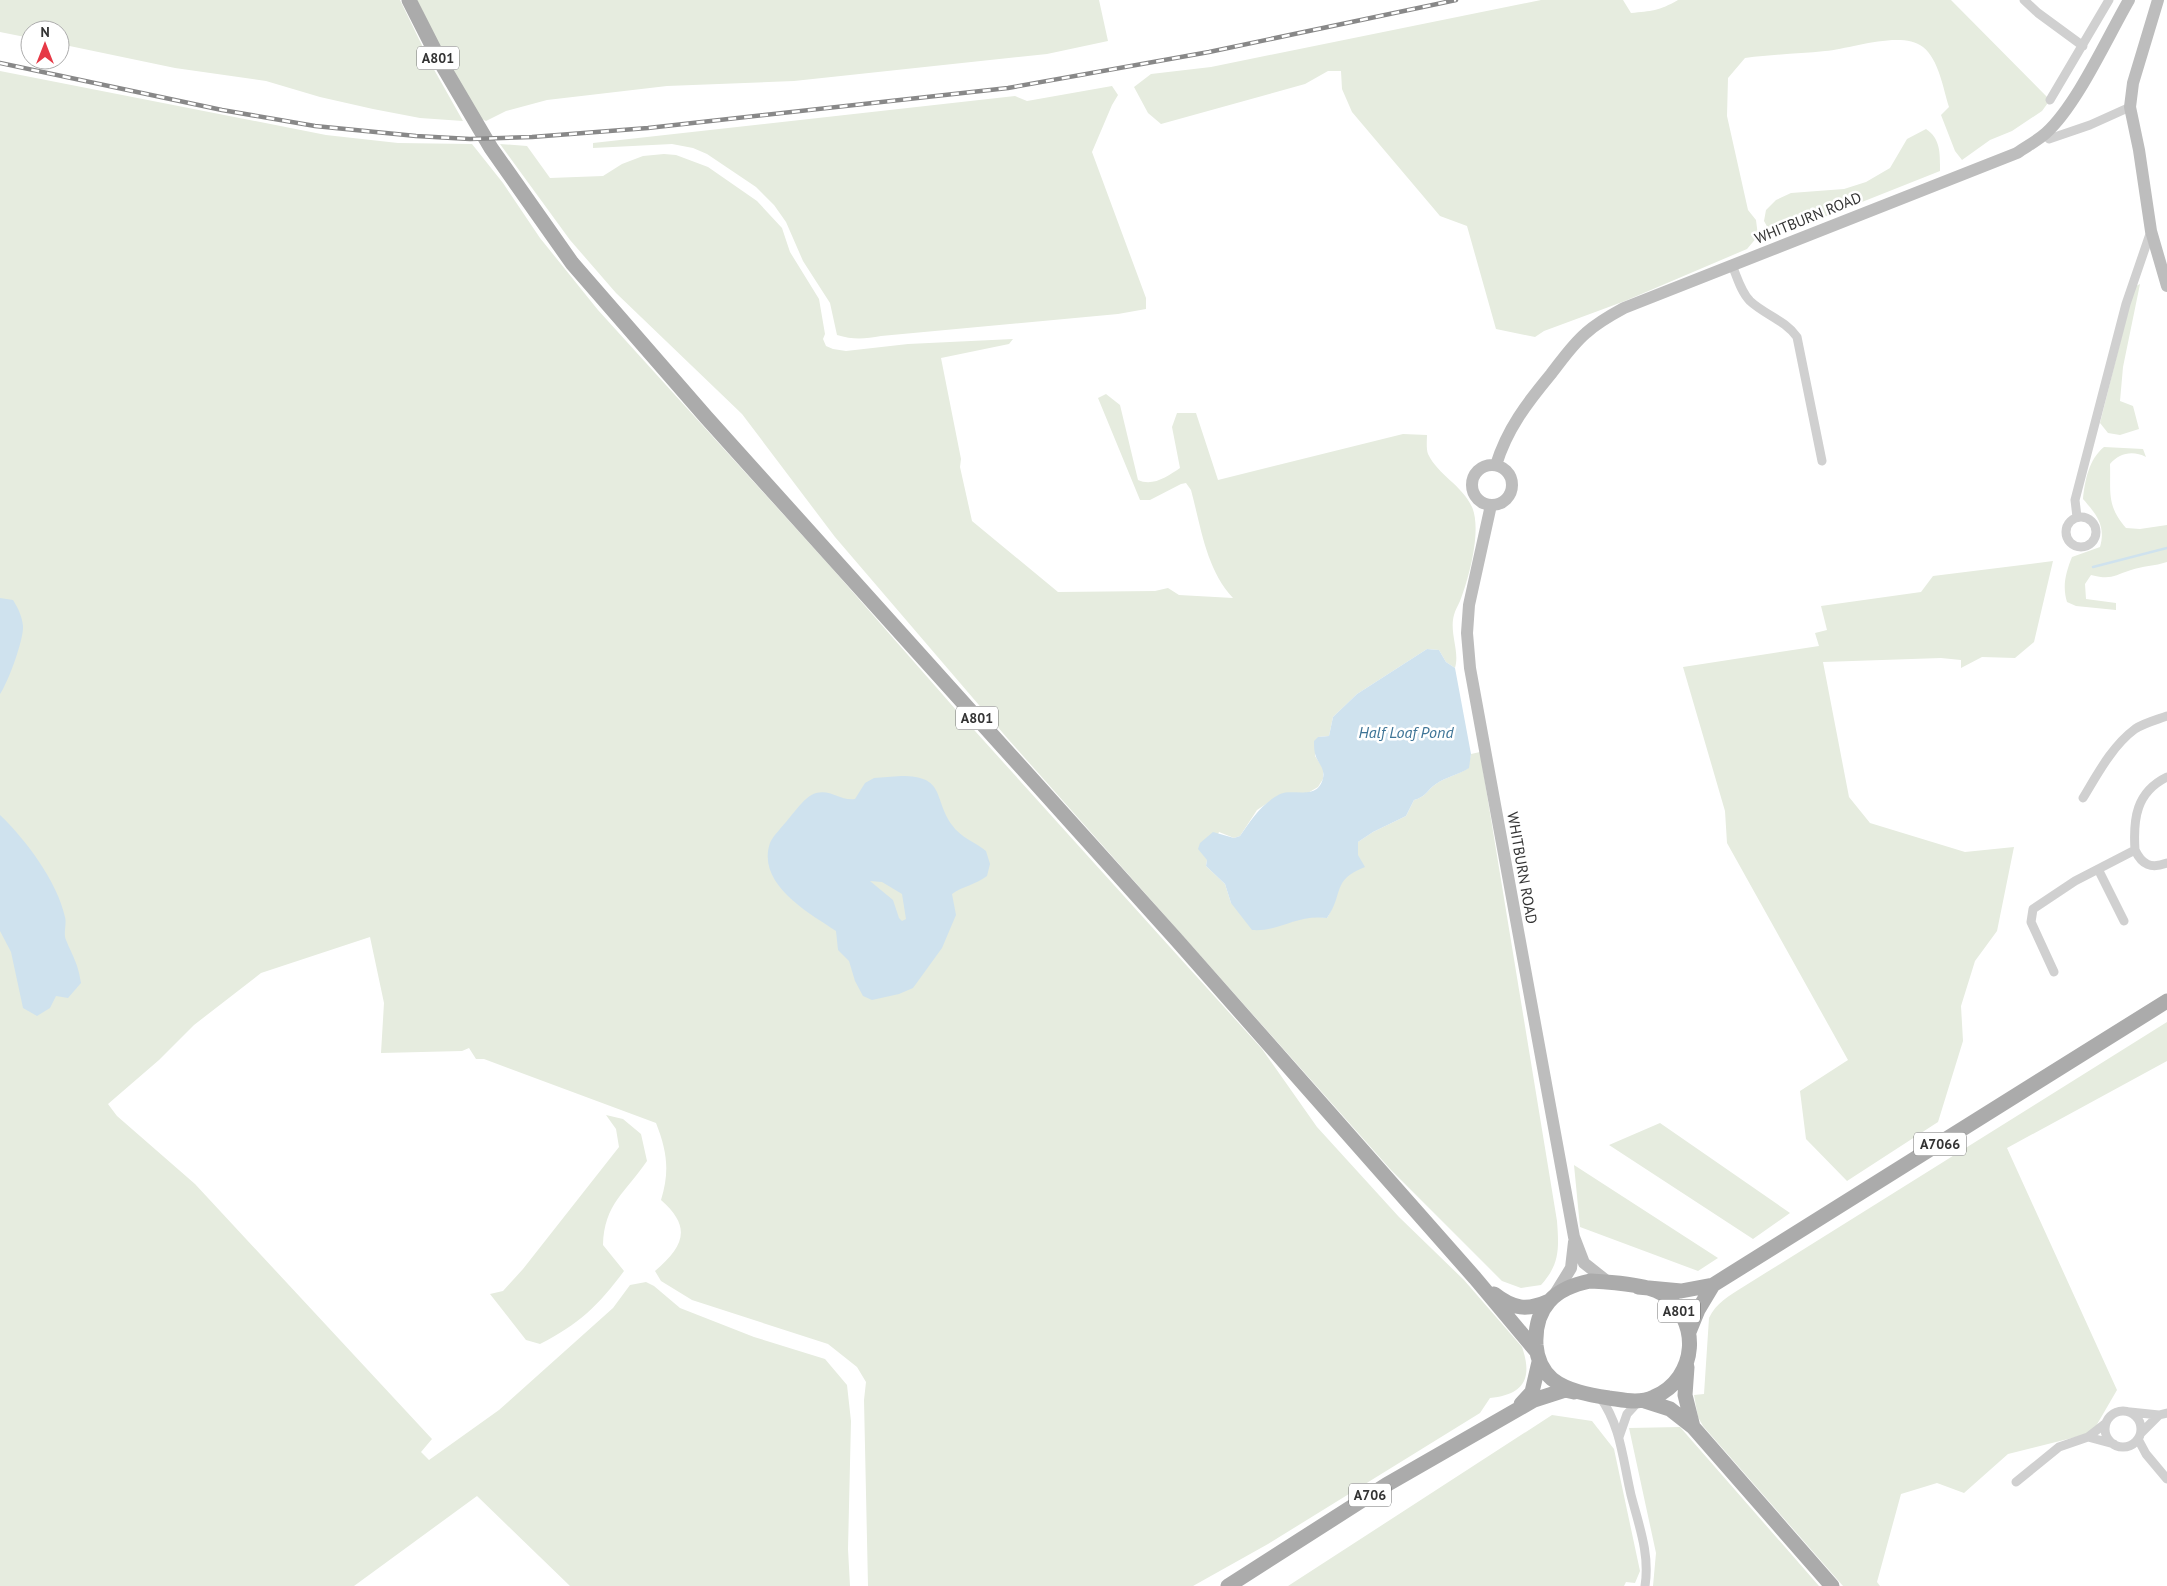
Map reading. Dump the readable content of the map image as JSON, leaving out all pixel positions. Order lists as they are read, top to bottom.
{
  "streets": {
    "main road": [
      "A801",
      "WHITBURN ROAD",
      "A7066",
      "A706"
    ]
  },
  "crossings": [
    ["A801", "WHITBURN ROAD"],
    ["A801", "A7066"],
    ["A801", "A706"],
    ["WHITBURN ROAD", "A7066"],
    ["WHITBURN ROAD", "A706"],
    ["A7066", "A706"]
  ],
  "water": ["Half Loaf Pond"],
  "north": "top"
}
